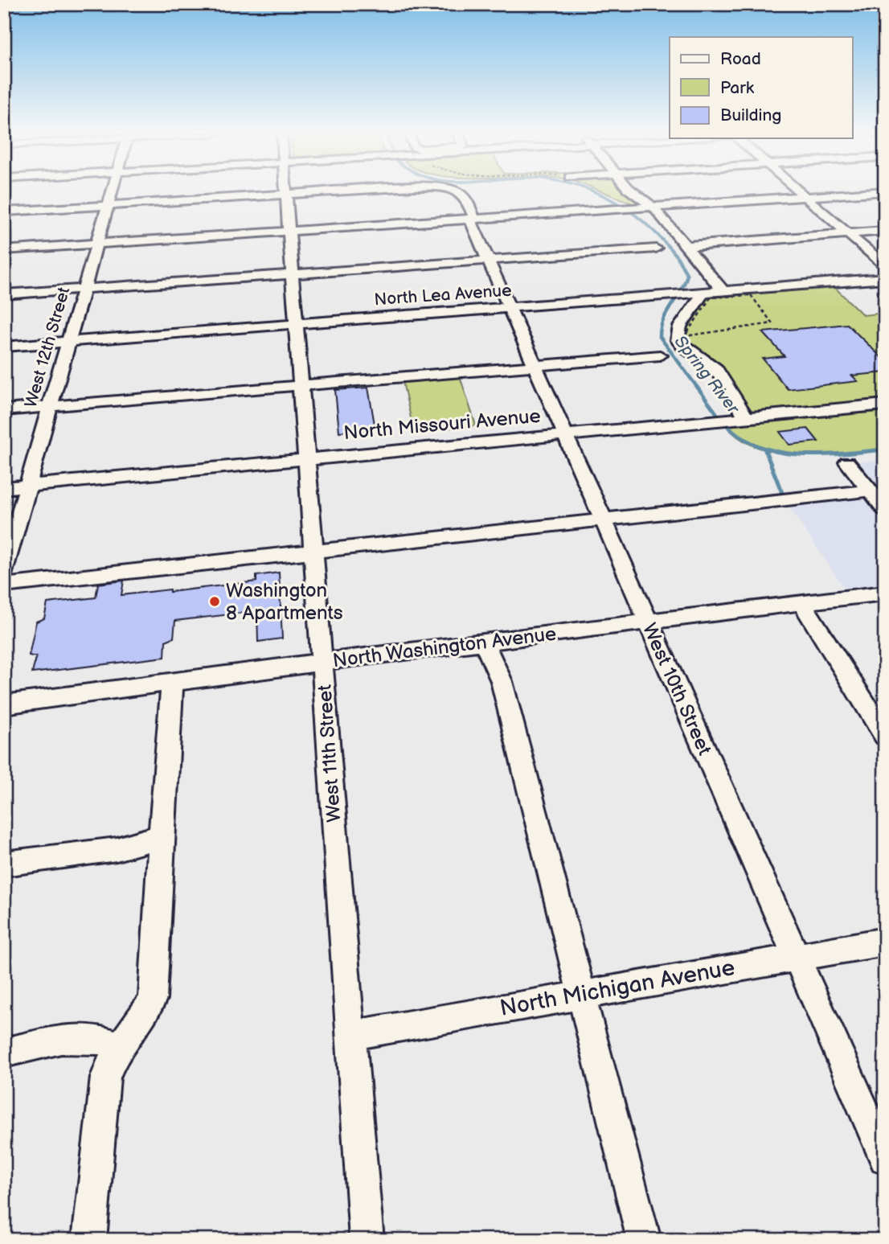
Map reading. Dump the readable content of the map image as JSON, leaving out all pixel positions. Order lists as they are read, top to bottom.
{
  "streets": {
    "street": [
      "North Lea Avenue",
      "West 12th Street",
      "North Missouri Avenue",
      "North Washington Avenue",
      "West 10th Street",
      "West 11th Street",
      "North Michigan Avenue"
    ]
  },
  "crossings": [
    ["North Lea Avenue", "West 12th Street"],
    ["North Lea Avenue", "West 10th Street"],
    ["North Lea Avenue", "West 11th Street"],
    ["West 12th Street", "North Missouri Avenue"],
    ["West 12th Street", "West 10th Street"],
    ["North Missouri Avenue", "West 10th Street"],
    ["North Missouri Avenue", "West 11th Street"],
    ["North Washington Avenue", "West 10th Street"],
    ["North Washington Avenue", "West 11th Street"],
    ["West 10th Street", "West 11th Street"],
    ["West 10th Street", "North Michigan Avenue"],
    ["West 11th Street", "North Michigan Avenue"]
  ],
  "water": ["Spring River"],
  "places": ["Washington 8 Apartments"],
  "legend": ["Road", "Park", "Building"]
}
